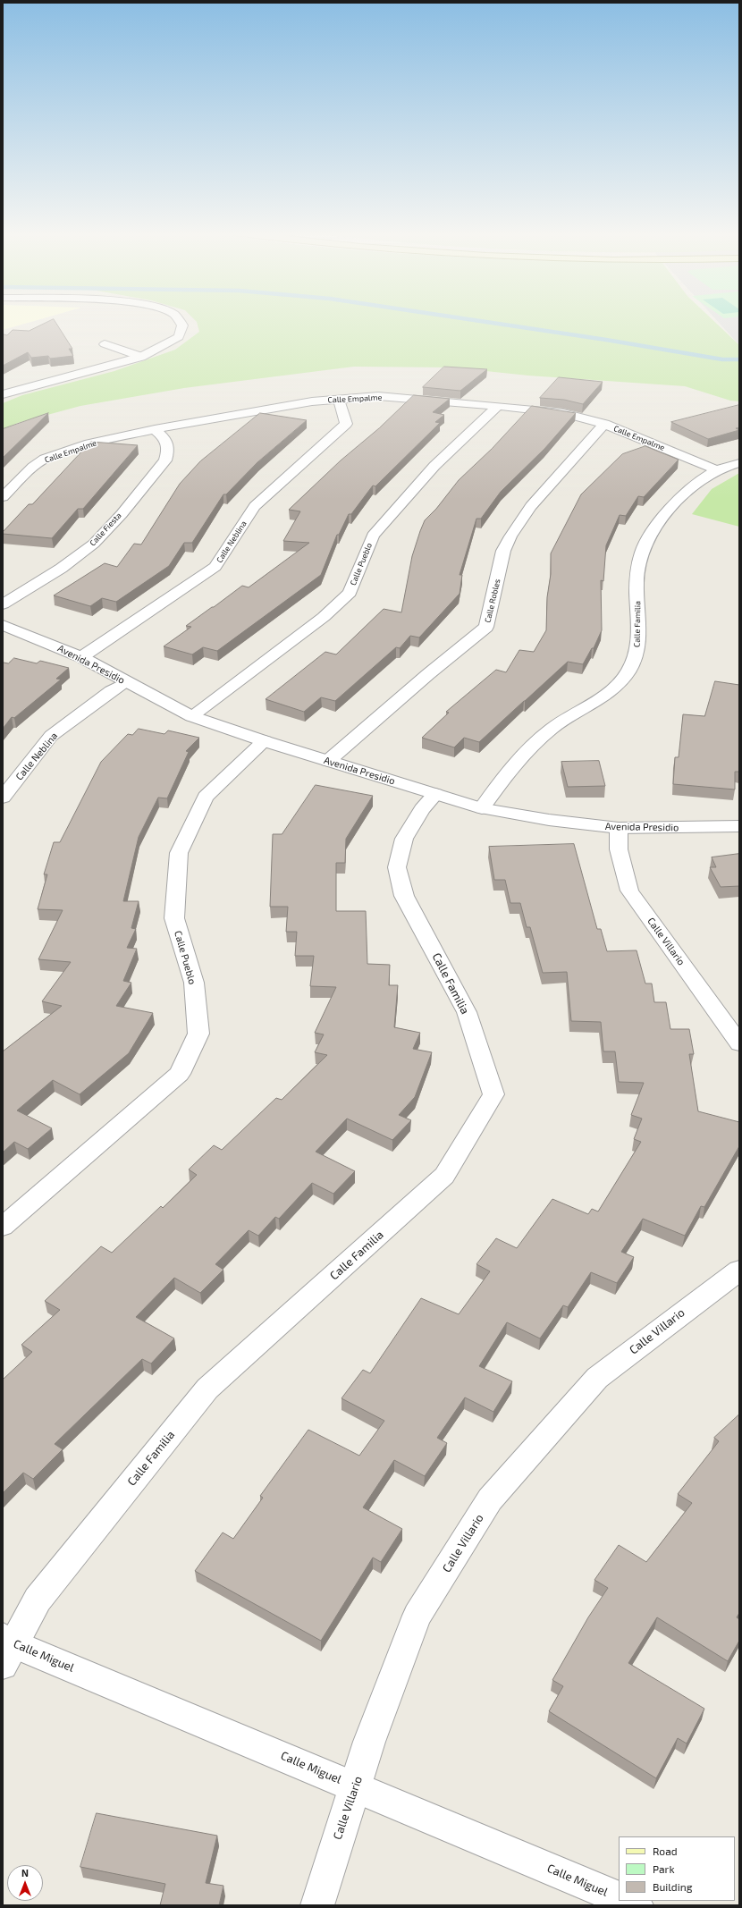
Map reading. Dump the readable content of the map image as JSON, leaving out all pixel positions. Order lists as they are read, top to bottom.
{
  "streets": {
    "street": [
      "Calle Empalme",
      "Calle Fiesta",
      "Calle Neblina",
      "Calle Pueblo",
      "Calle Robles",
      "Calle Familia",
      "Avenida Presidio",
      "Calle Villario",
      "Calle Miguel"
    ]
  },
  "crossings": [
    ["Calle Empalme", "Calle Fiesta"],
    ["Calle Empalme", "Calle Neblina"],
    ["Calle Empalme", "Calle Pueblo"],
    ["Calle Empalme", "Calle Robles"],
    ["Calle Empalme", "Calle Familia"],
    ["Calle Neblina", "Avenida Presidio"],
    ["Calle Pueblo", "Avenida Presidio"],
    ["Calle Robles", "Avenida Presidio"],
    ["Calle Familia", "Avenida Presidio"],
    ["Calle Familia", "Calle Miguel"],
    ["Avenida Presidio", "Calle Villario"],
    ["Calle Villario", "Calle Miguel"]
  ],
  "legend": ["Road", "Park", "Building"],
  "north": "top"
}
